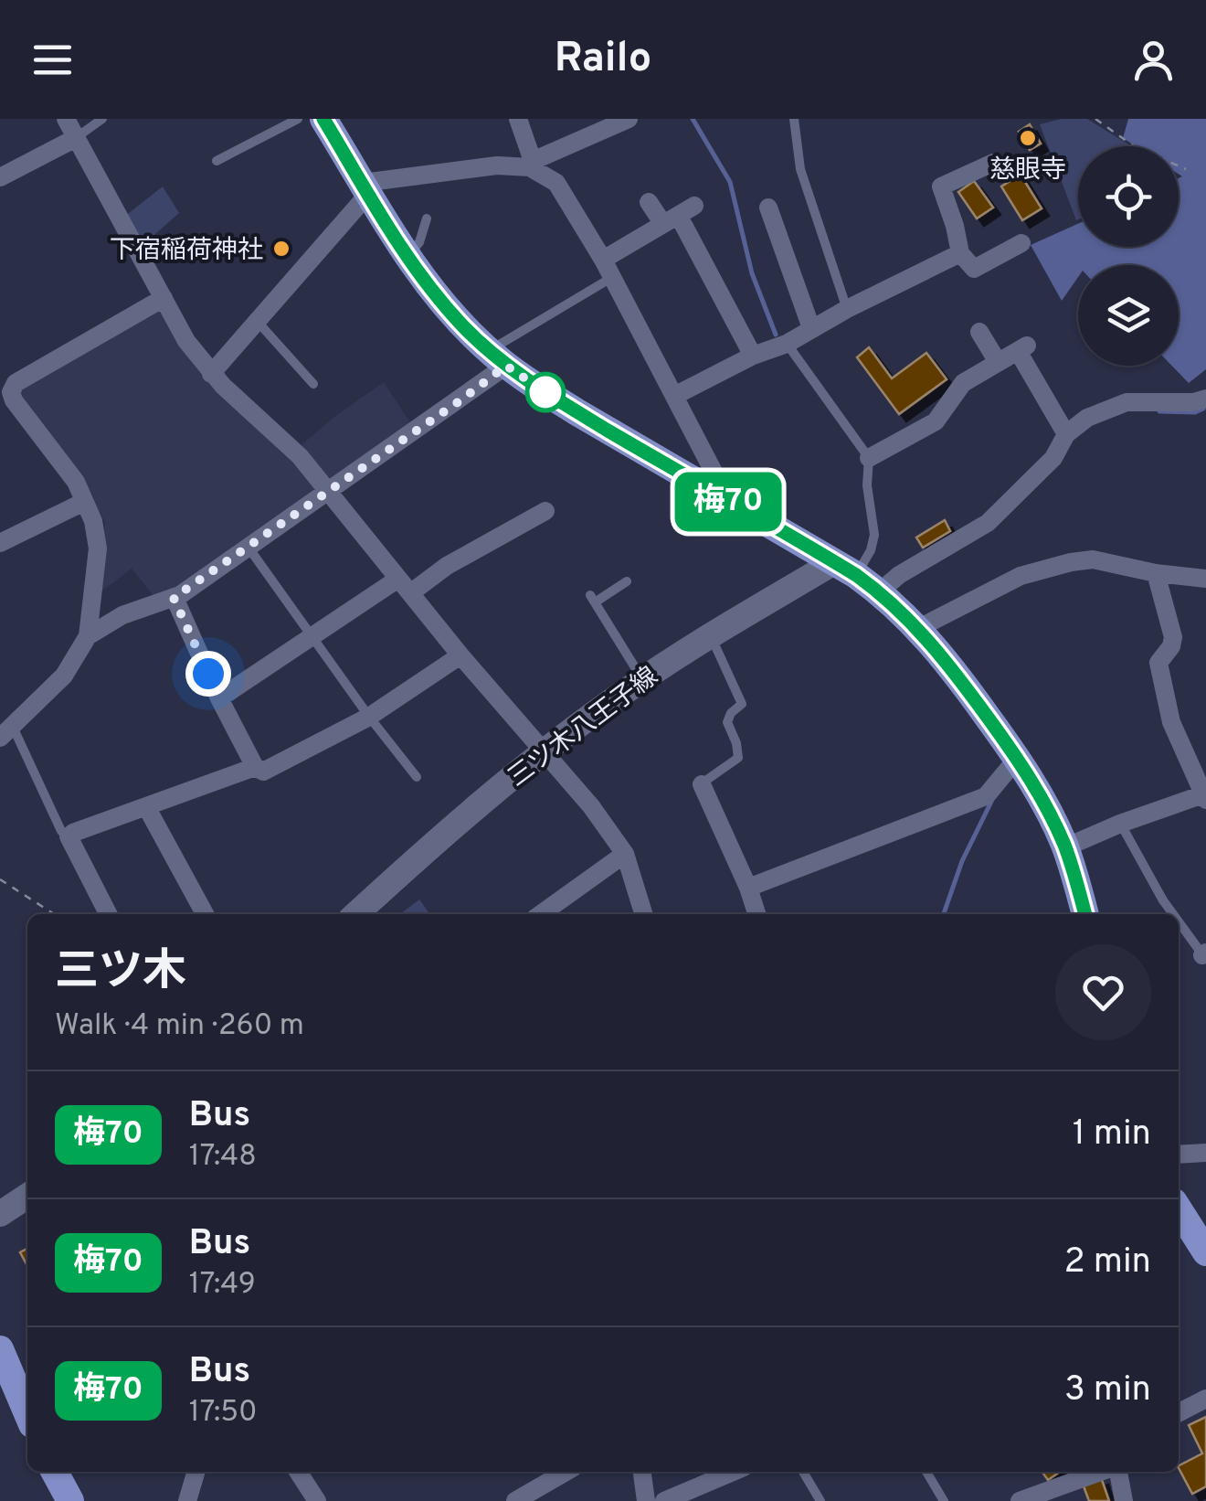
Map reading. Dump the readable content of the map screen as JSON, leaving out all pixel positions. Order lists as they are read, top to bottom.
{
  "streets": {
    "main road": ["三ツ木八王子線"]
  },
  "places": ["慈眼寺", "下宿稲荷神社"],
  "lines": ["bus line 梅70"],
  "page": {
    "header": "Railo",
    "on_map": "梅70",
    "heading": ["三ツ木", "Walk · 4 min · 260 m"],
    "list": [
      {
        "mark": "梅70",
        "name": "Bus",
        "note": "17:48",
        "value": "1 min"
      },
      {
        "mark": "梅70",
        "name": "Bus",
        "note": "17:49",
        "value": "2 min"
      },
      {
        "mark": "梅70",
        "name": "Bus",
        "note": "17:50",
        "value": "3 min"
      }
    ]
  }
}
